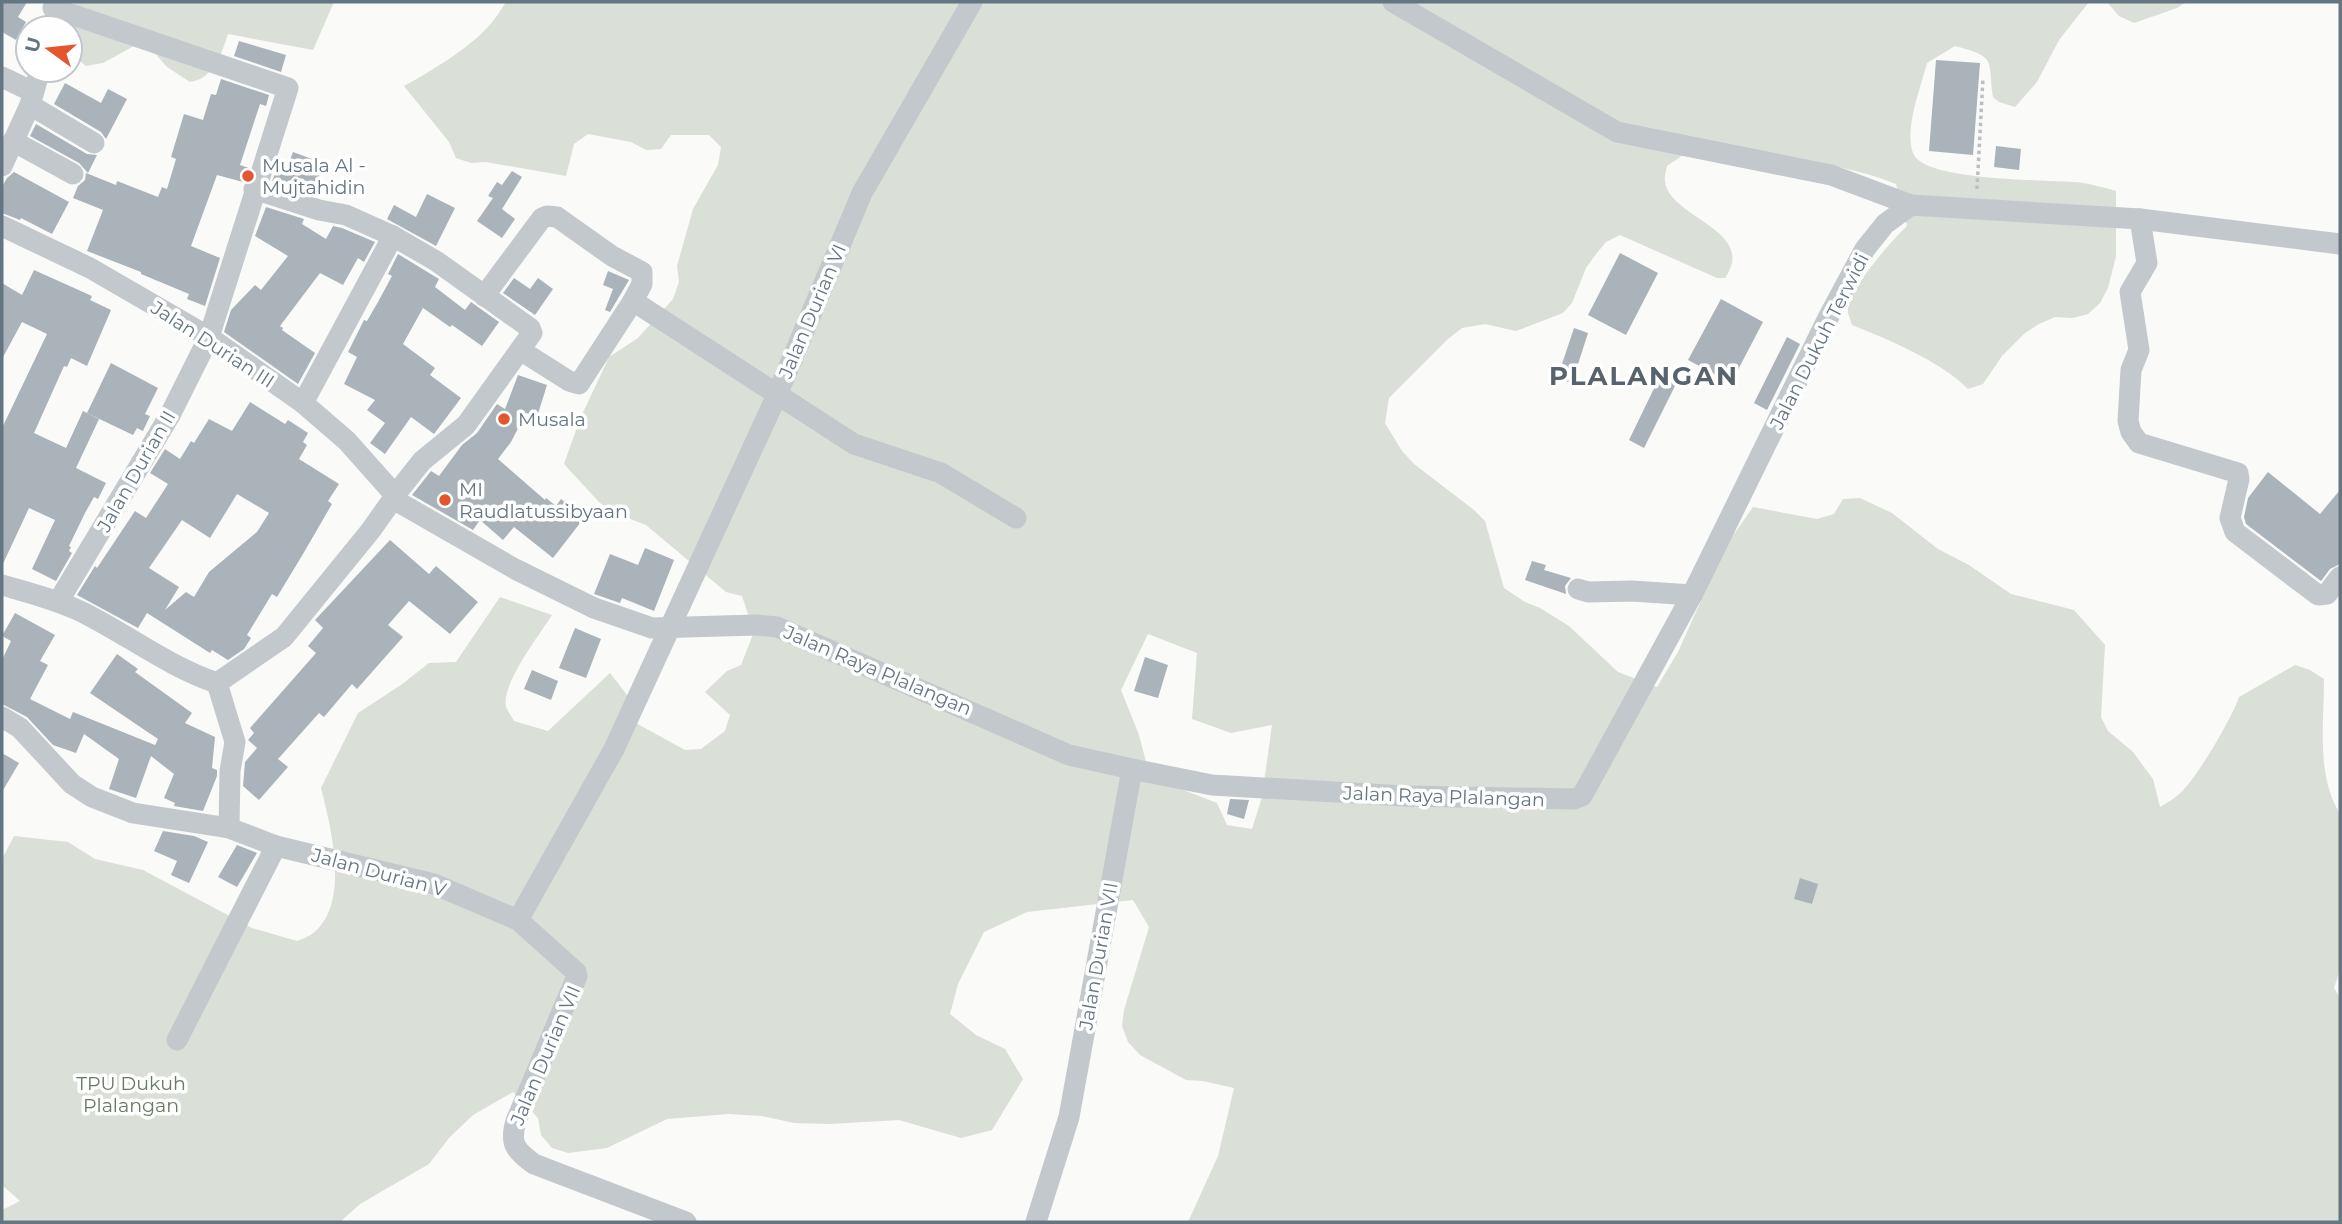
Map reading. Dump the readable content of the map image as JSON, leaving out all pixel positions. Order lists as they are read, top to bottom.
{
  "streets": {
    "street": [
      "Jalan Durian VI",
      "Jalan Dukuh Terwidi",
      "Jalan Durian III",
      "Jalan Durian II",
      "Jalan Raya Plalangan",
      "Jalan Durian V",
      "Jalan Durian VII"
    ]
  },
  "crossings": [
    ["Jalan Durian VI", "Jalan Raya Plalangan"],
    ["Jalan Dukuh Terwidi", "Jalan Raya Plalangan"],
    ["Jalan Durian III", "Jalan Durian II"],
    ["Jalan Durian III", "Jalan Raya Plalangan"],
    ["Jalan Raya Plalangan", "Jalan Durian VII"],
    ["Jalan Durian V", "Jalan Durian VII"]
  ],
  "districts": ["PLALANGAN"],
  "parks": ["TPU Dukuh Plalangan"],
  "places": ["Musala Al - Mujtahidin", "Musala", "MI Raudlatussibyaan"],
  "north": "left"
}
